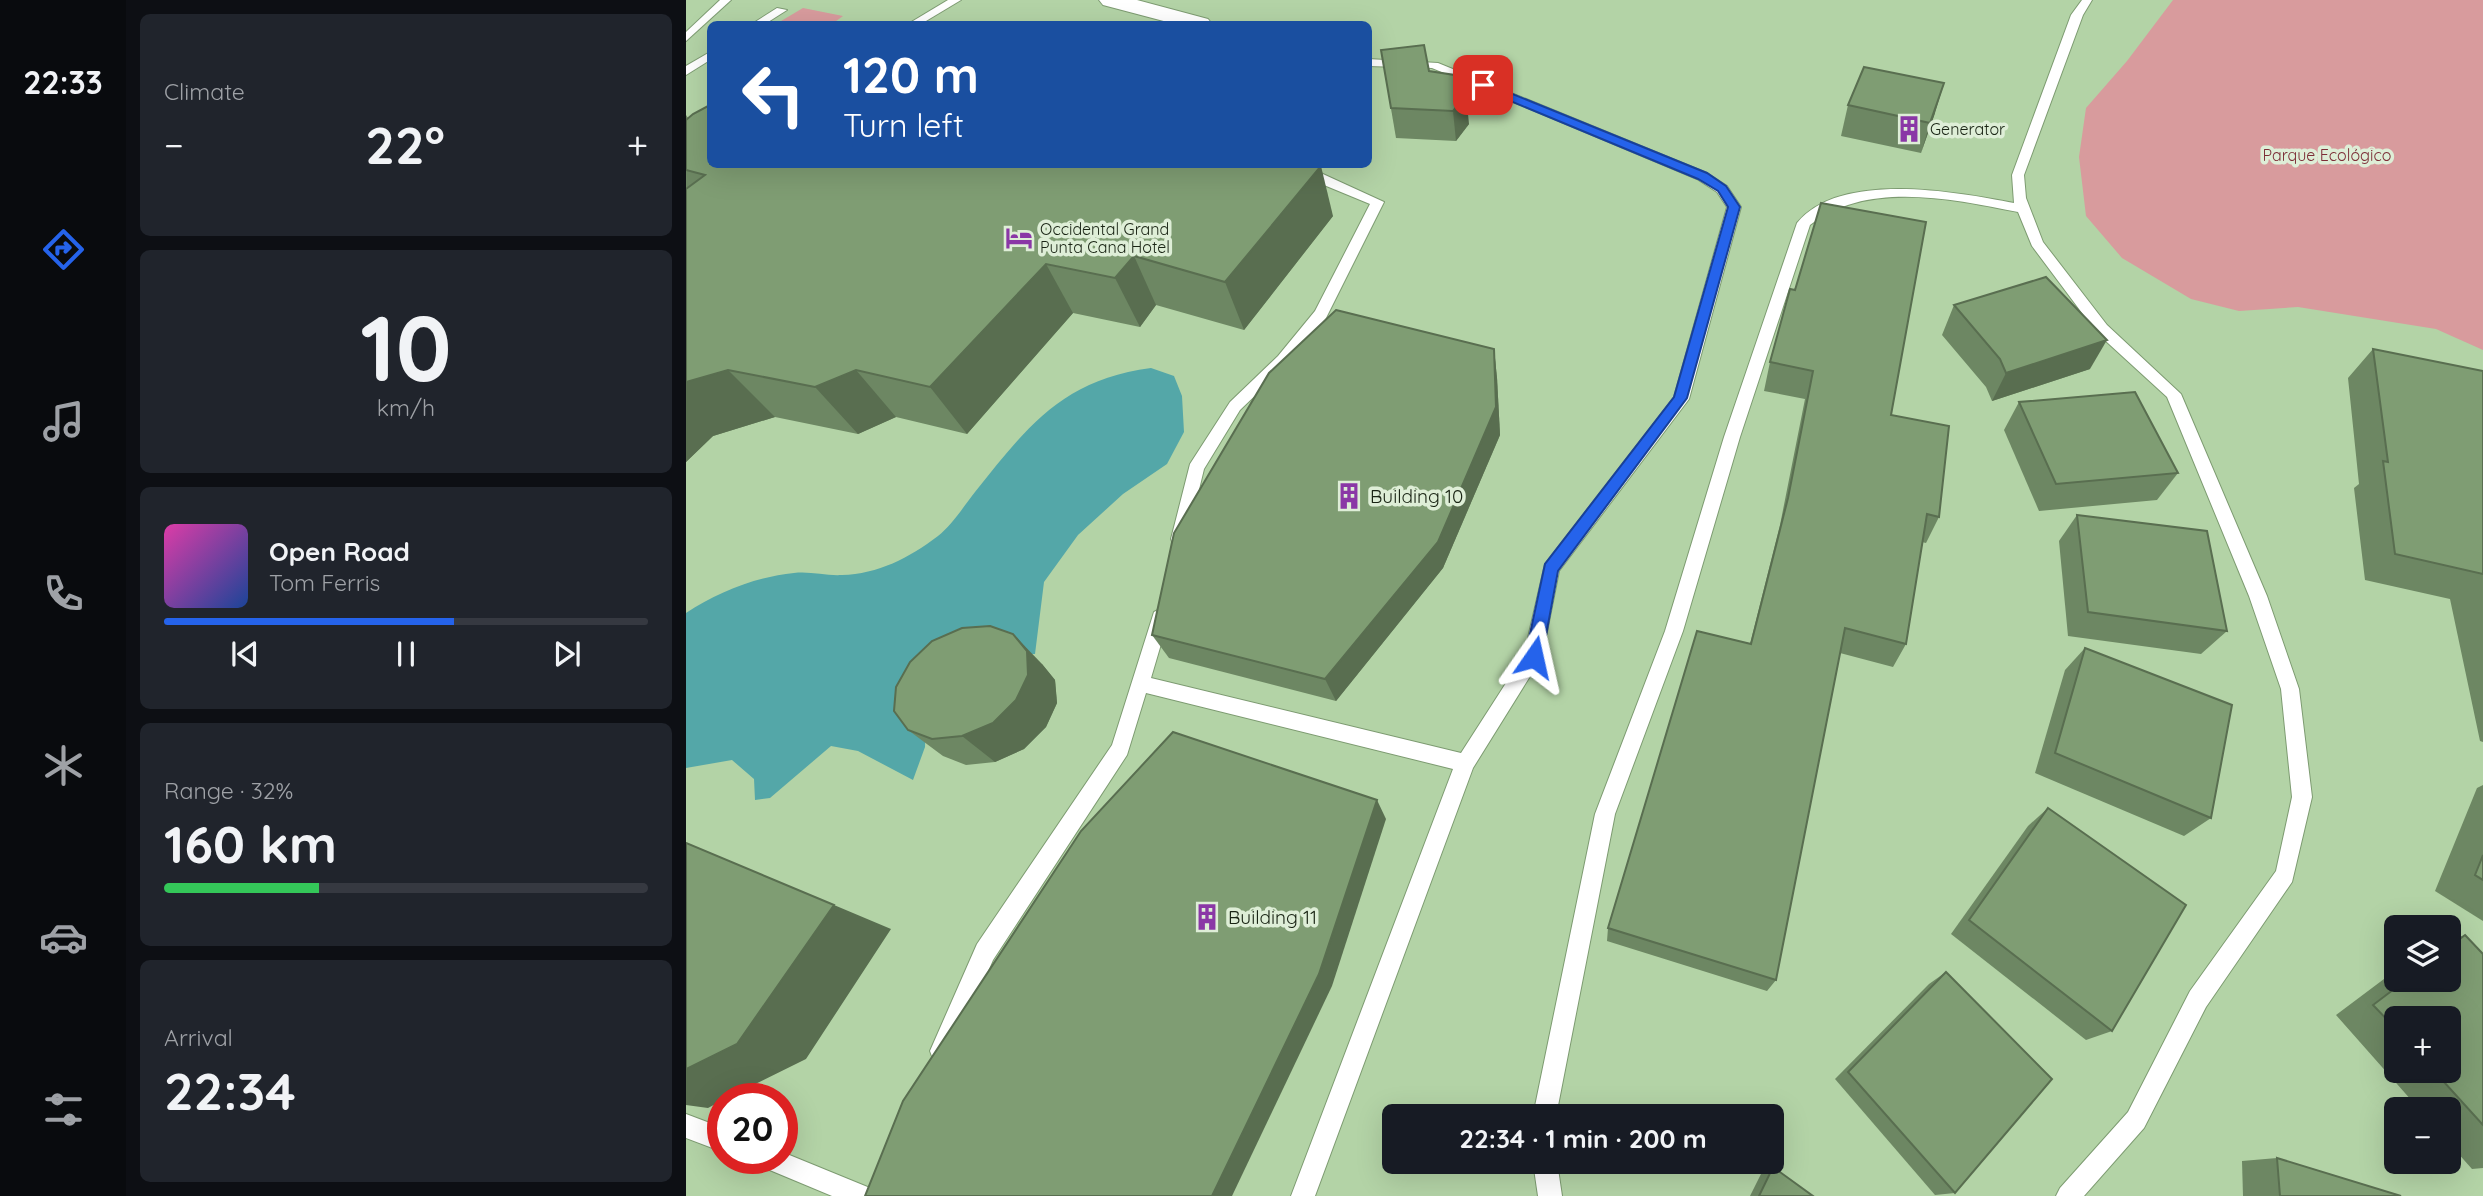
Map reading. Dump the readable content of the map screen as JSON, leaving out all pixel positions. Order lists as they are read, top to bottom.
{
  "parks": ["Parque Ecológico"],
  "places": {
    "building": ["Generator", "Building 10", "Building 11"],
    "hotel": ["Occidental Grand Punta Cana Hotel"]
  },
  "page": {
    "tabs": "22:33",
    "tile": [
      "Climate",
      ["10", "km/h"],
      ["Range · 32%", "160 km"],
      ["Arrival", "22:34"]
    ],
    "turn": ["120 m", "Turn left"],
    "heat": ["−", "22°", "+"],
    "song": ["Open Road", "Tom Ferris"],
    "map_buttons": ["+", "−"],
    "limit": "20",
    "trip": "22:34 · 1 min · 200 m"
  }
}
